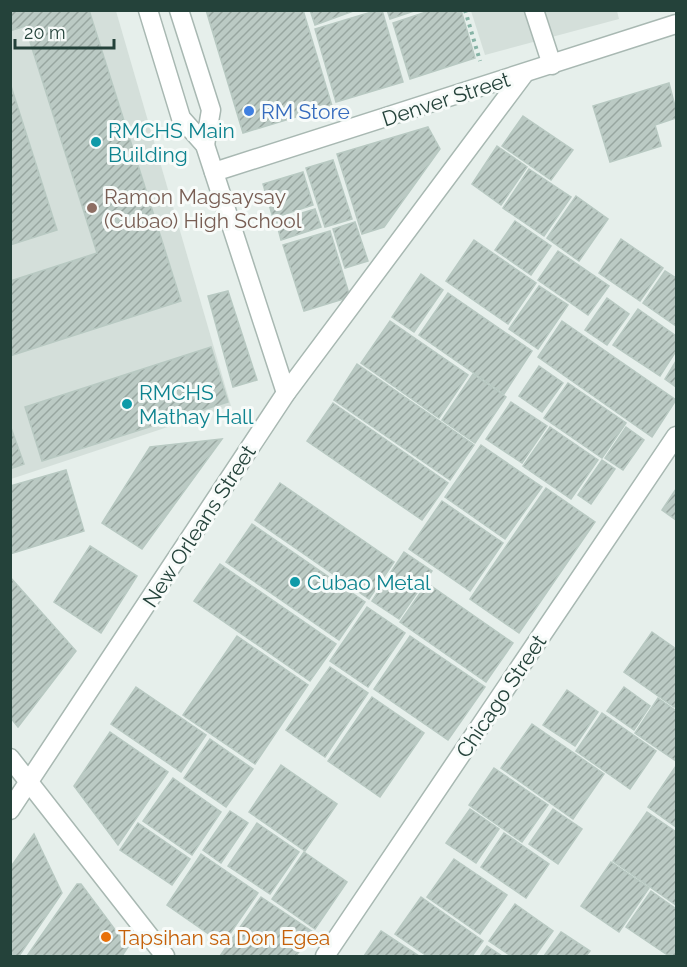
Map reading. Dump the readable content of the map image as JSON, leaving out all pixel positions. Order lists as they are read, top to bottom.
{
  "streets": {
    "street": ["Denver Street", "New Orleans Street", "Chicago Street"]
  },
  "crossings": [
    ["Denver Street", "New Orleans Street"]
  ],
  "places": [
    "RM Store",
    "RMCHS Main Building",
    "Ramon Magsaysay (Cubao) High School",
    "RMCHS Mathay Hall",
    "Cubao Metal",
    "Tapsihan sa Don Egea"
  ],
  "scale_bar": "20 m"
}
